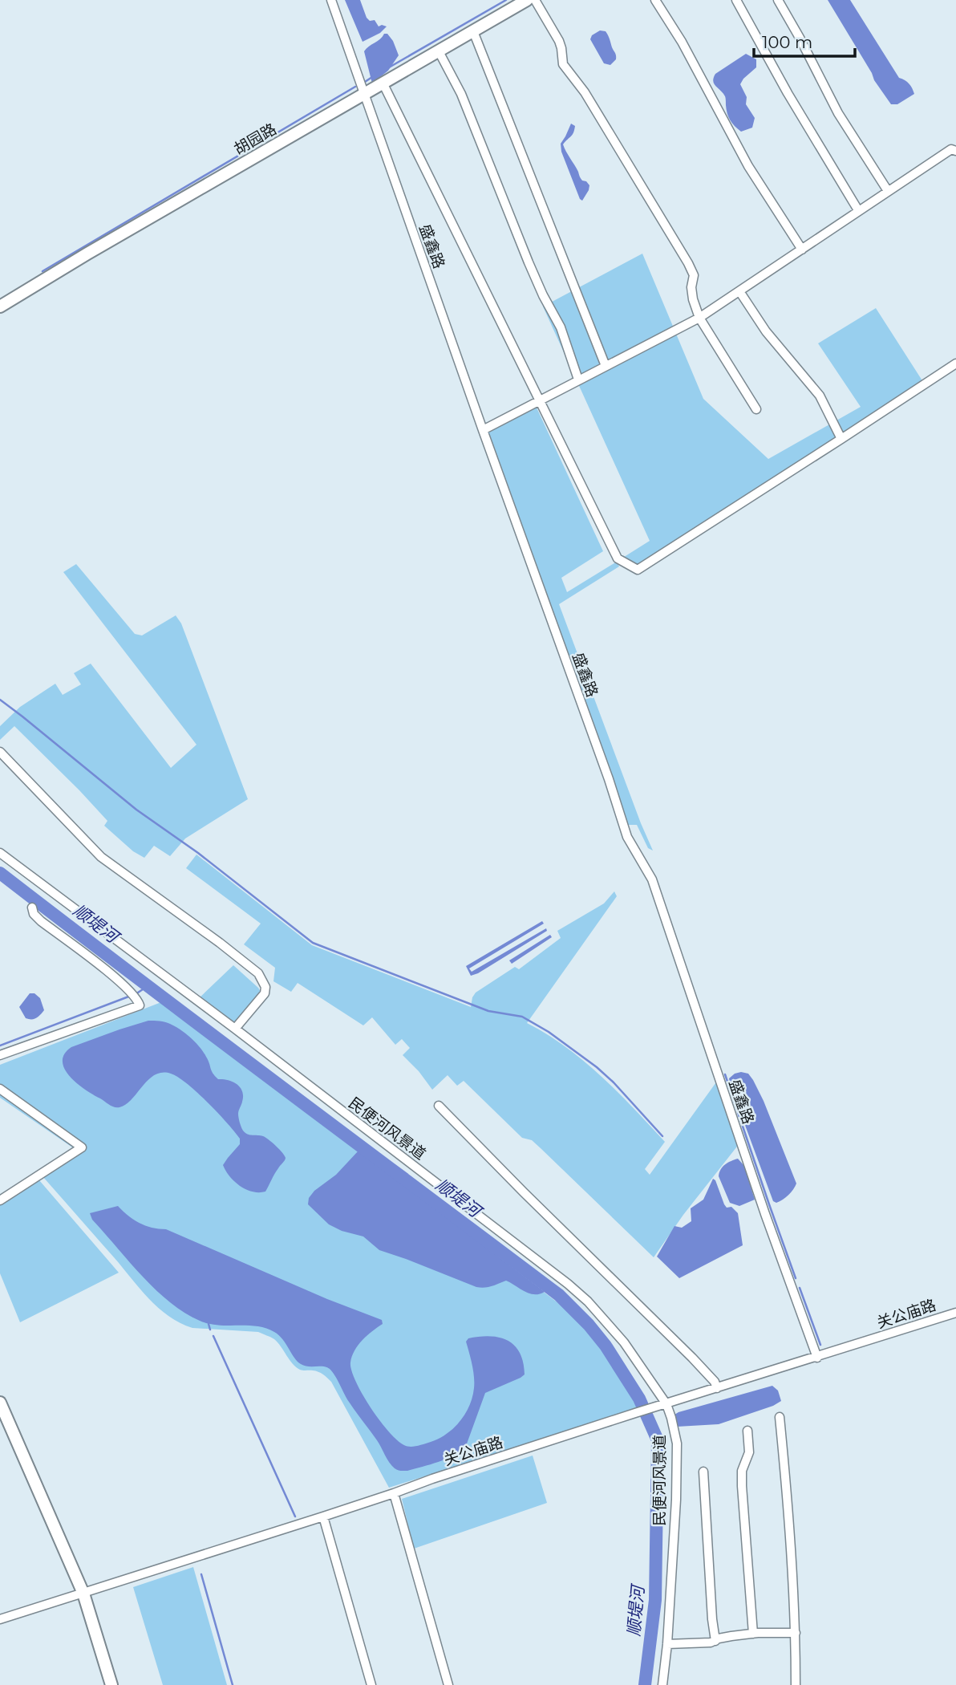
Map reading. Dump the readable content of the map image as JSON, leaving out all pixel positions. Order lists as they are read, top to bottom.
{
  "streets": {
    "street": [
      "胡园路",
      "盛鑫路",
      "民便河风景道",
      "关公庙路"
    ]
  },
  "crossings": [
    ["胡园路", "盛鑫路"],
    ["盛鑫路", "关公庙路"],
    ["民便河风景道", "关公庙路"]
  ],
  "water": ["顺堤河"],
  "scale_bar": "100 m"
}
